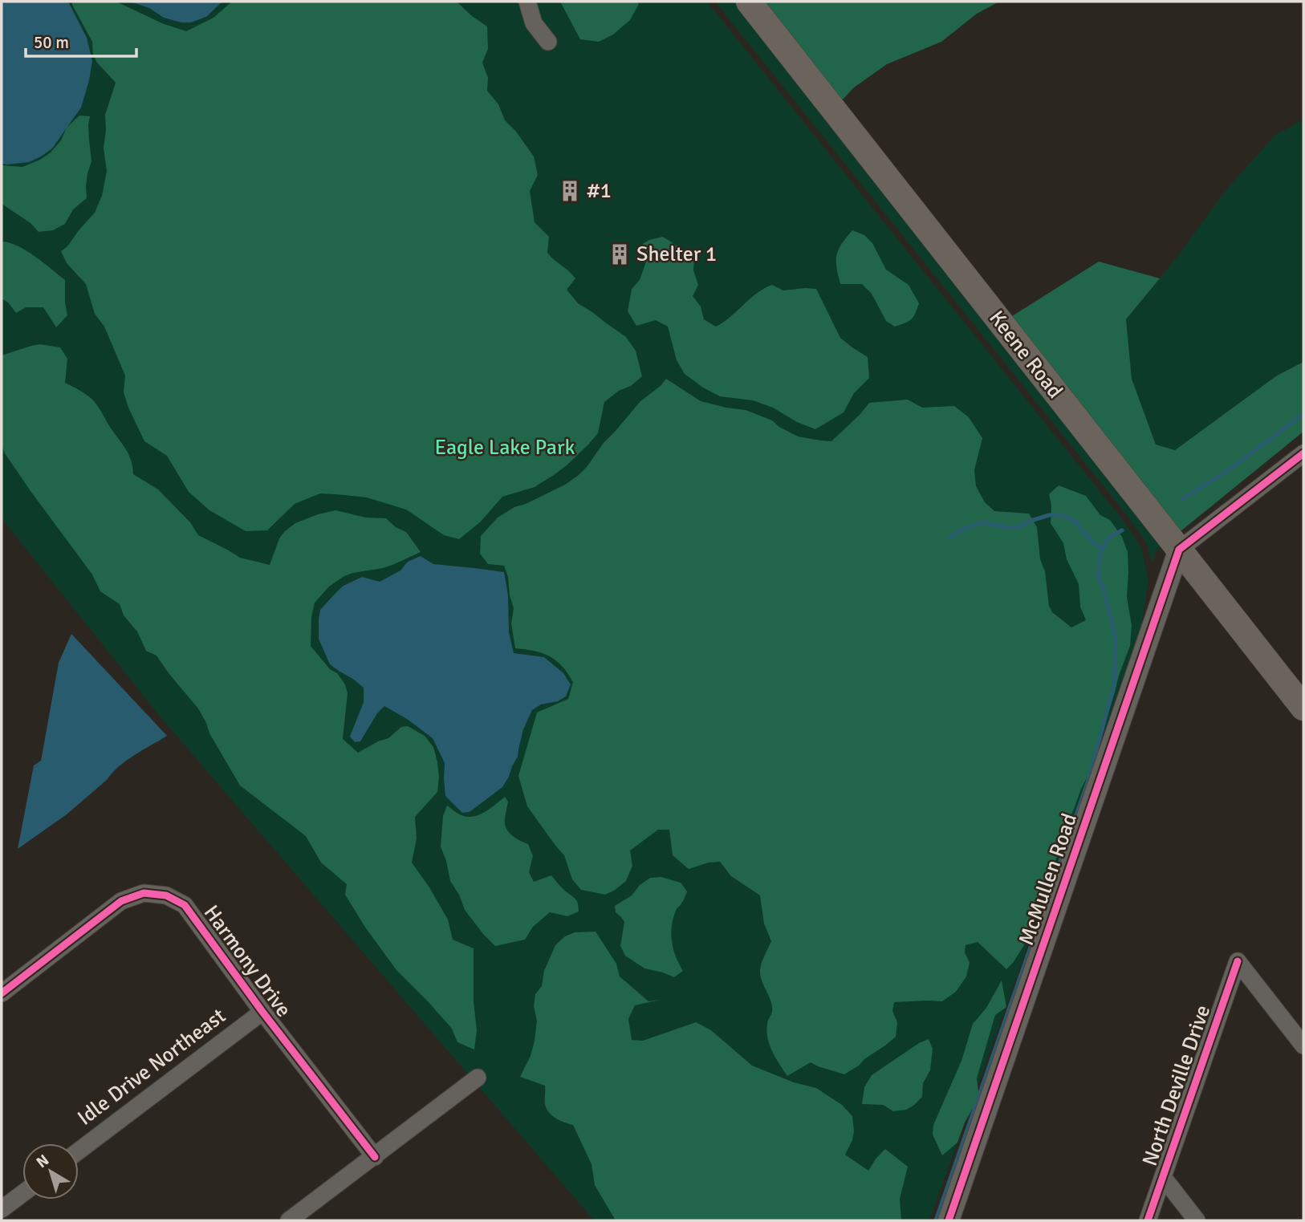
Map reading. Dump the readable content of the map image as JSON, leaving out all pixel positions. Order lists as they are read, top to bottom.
{
  "streets": {
    "main road": ["Keene Road"],
    "street": [
      "McMullen Road",
      "Harmony Drive",
      "Idle Drive Northeast",
      "North Deville Drive"
    ]
  },
  "crossings": [
    ["Keene Road", "McMullen Road"],
    ["Harmony Drive", "Idle Drive Northeast"]
  ],
  "parks": ["Eagle Lake Park"],
  "places": {
    "building": ["#1", "Shelter 1"]
  },
  "scale_bar": "50 m",
  "north": "top left"
}
